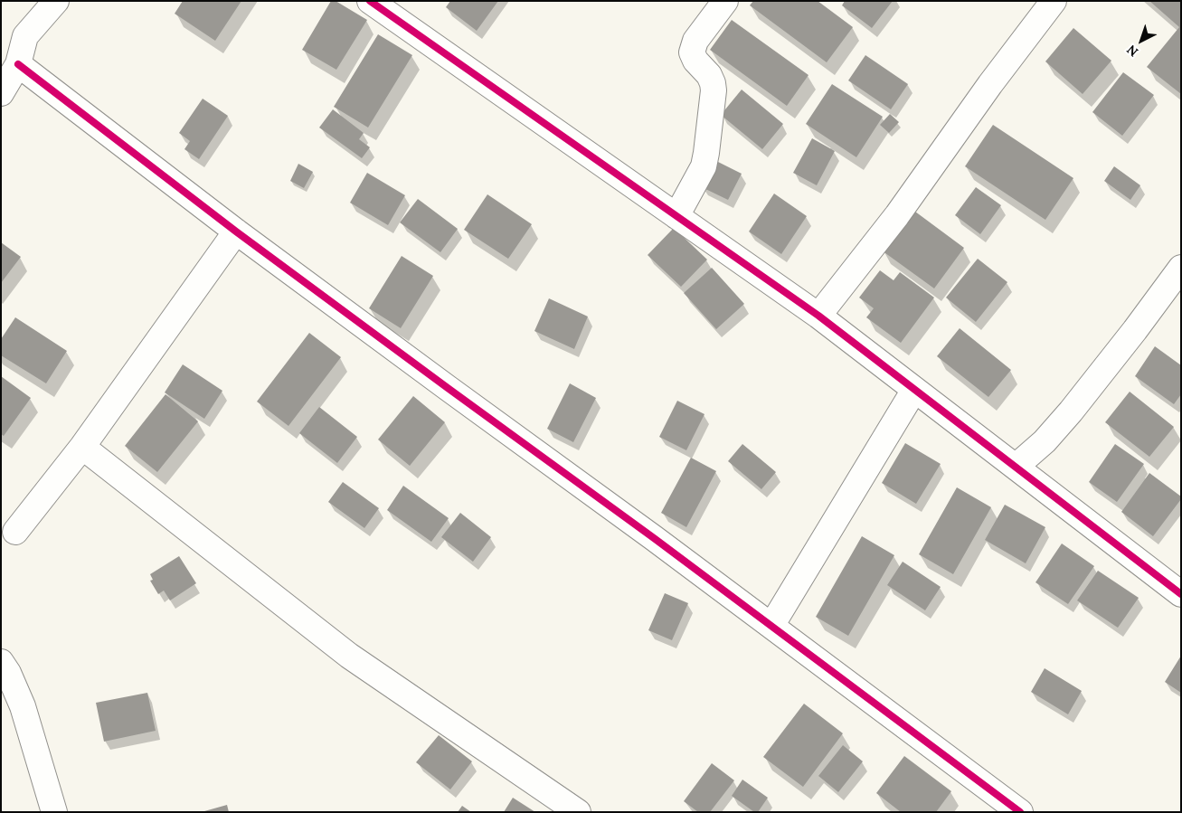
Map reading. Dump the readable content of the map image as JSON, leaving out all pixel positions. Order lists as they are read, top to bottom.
{
  "north": "bottom left"
}
